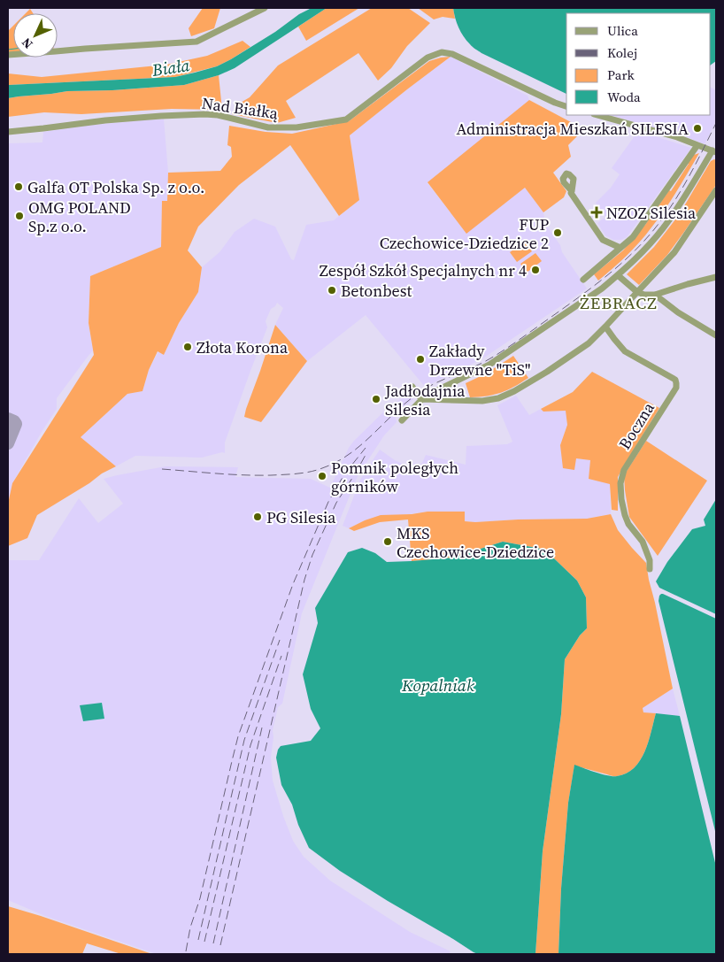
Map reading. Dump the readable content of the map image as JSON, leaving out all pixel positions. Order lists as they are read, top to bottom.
{
  "streets": {
    "street": ["Nad Białką", "Boczna"]
  },
  "districts": ["ŻEBRACZ"],
  "water": ["Biała", "Kopalniak"],
  "places": {
    "other": [
      "Administracja Mieszkań SILESIA",
      "Galfa OT Polska Sp. z o.o.",
      "OMG POLAND Sp.z o.o.",
      "FUP Czechowice-Dziedzice 2",
      "Zespół Szkół Specjalnych nr 4",
      "Betonbest",
      "Złota Korona",
      "Zakłady Drzewne \"TiS\"",
      "Jadłodajnia Silesia",
      "Pomnik poległych górników",
      "PG Silesia",
      "MKS Czechowice-Dziedzice"
    ],
    "health": ["NZOZ Silesia"]
  },
  "legend": [
    "Ulica",
    "Kolej",
    "Park",
    "Woda"
  ],
  "north": "bottom left"
}
